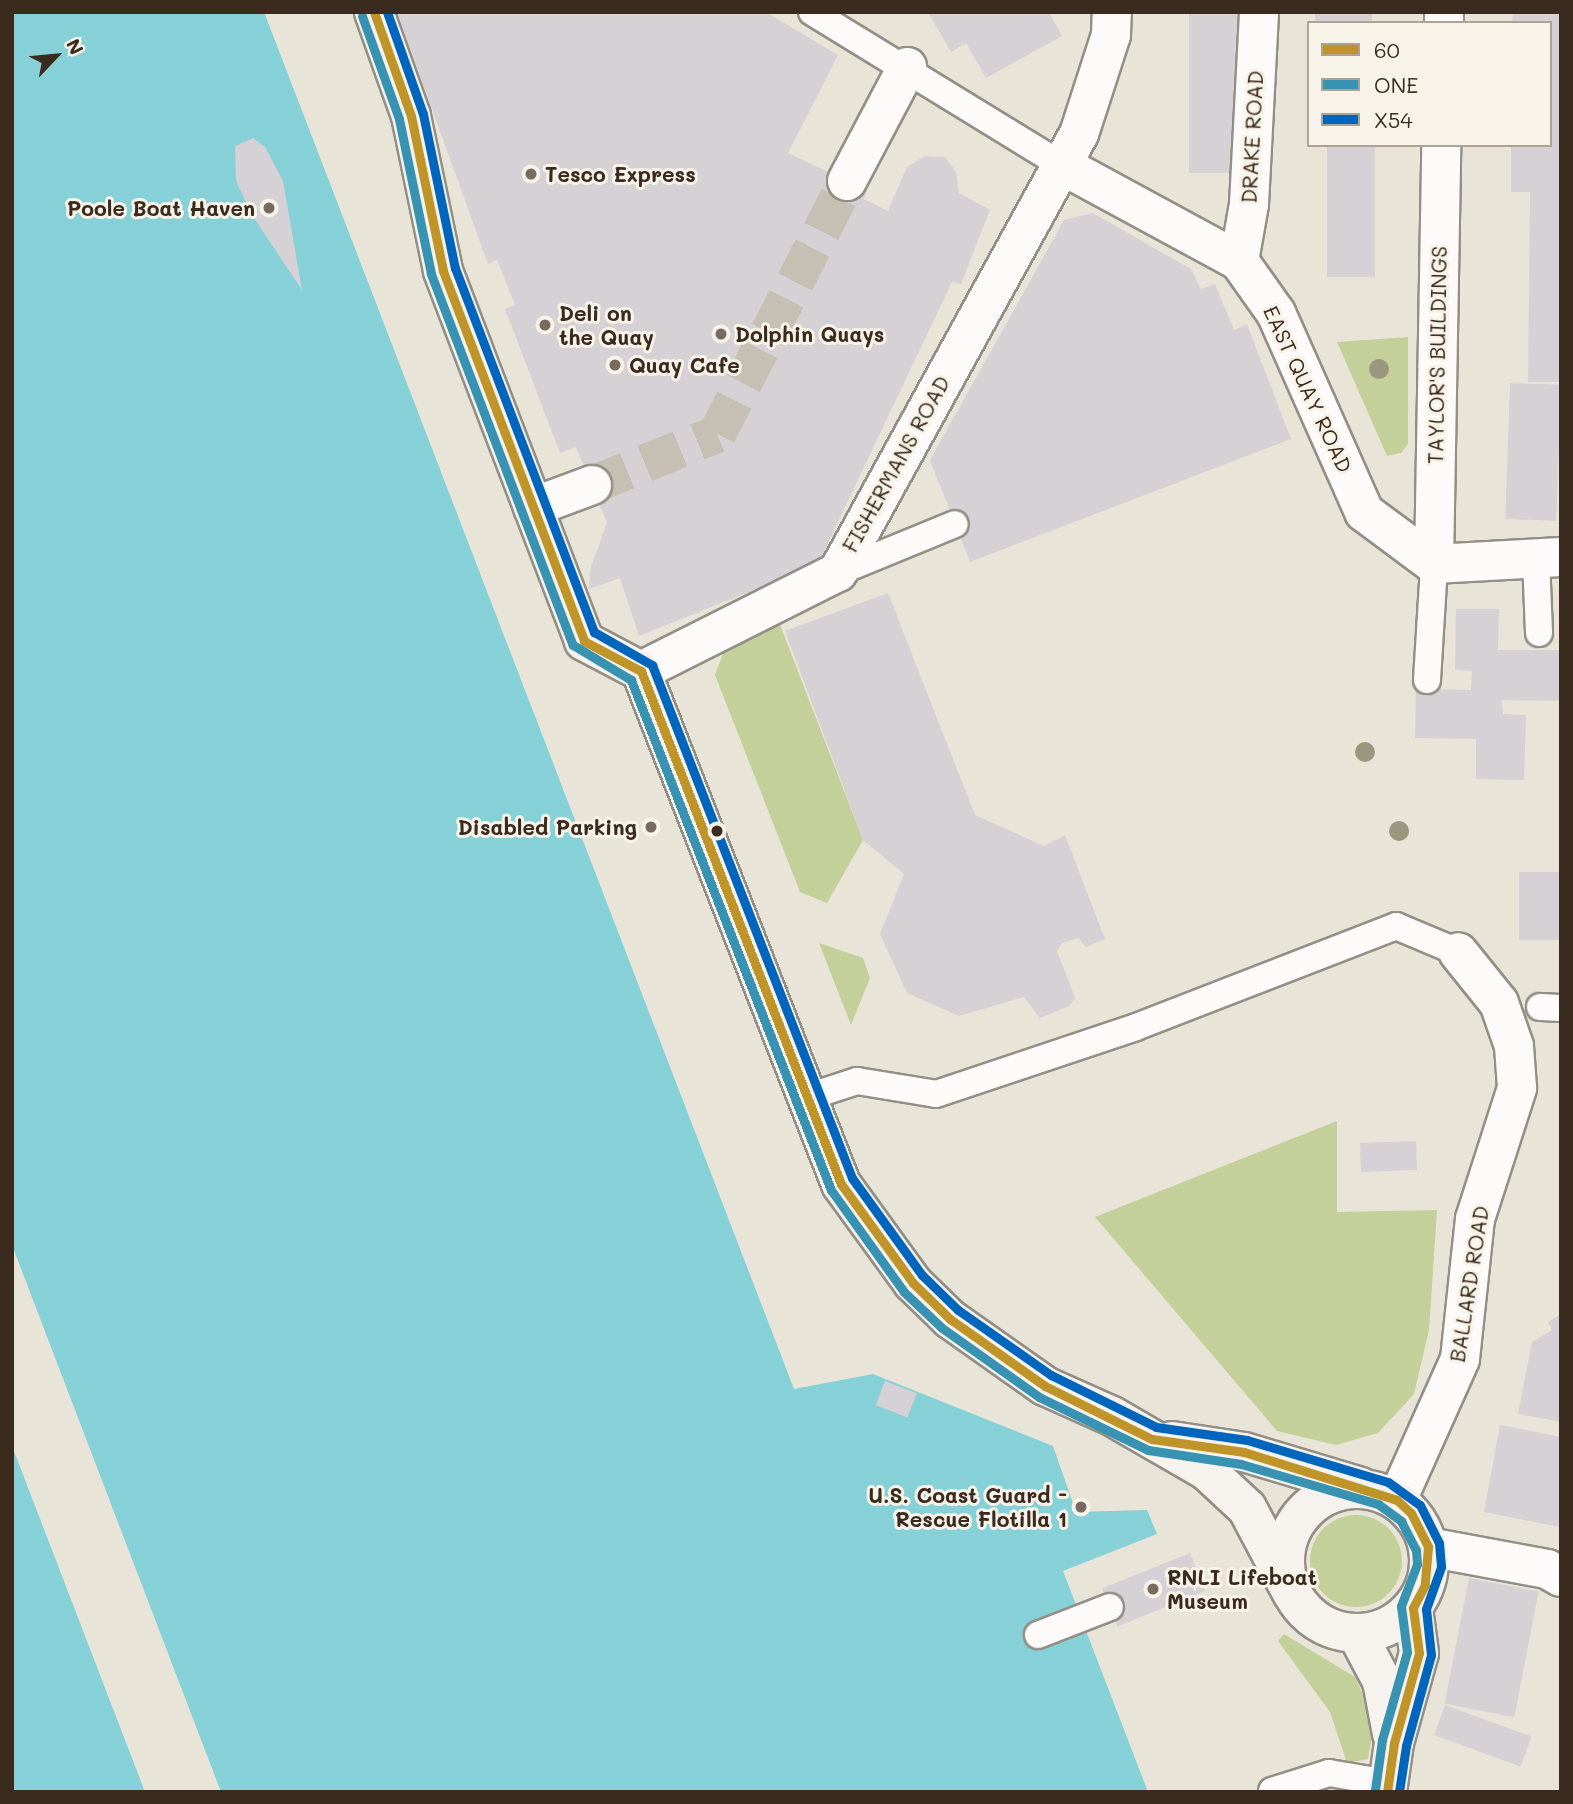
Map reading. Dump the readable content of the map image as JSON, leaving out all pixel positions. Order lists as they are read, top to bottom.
{
  "streets": {
    "street": [
      "DRAKE ROAD",
      "TAYLOR'S BUILDINGS",
      "EAST QUAY ROAD",
      "FISHERMANS ROAD",
      "BALLARD ROAD"
    ]
  },
  "crossings": [
    ["DRAKE ROAD", "EAST QUAY ROAD"],
    ["TAYLOR'S BUILDINGS", "EAST QUAY ROAD"],
    ["EAST QUAY ROAD", "FISHERMANS ROAD"]
  ],
  "places": [
    "Tesco Express",
    "Poole Boat Haven",
    "Deli on the Quay",
    "Dolphin Quays",
    "Quay Cafe",
    "Disabled Parking",
    "U.S. Coast Guard - Rescue Flotilla 1",
    "RNLI Lifeboat Museum"
  ],
  "lines": ["transit line 60", "transit line X54", "transit line ONE"],
  "legend": ["60", "ONE", "X54"],
  "north": "top right"
}
